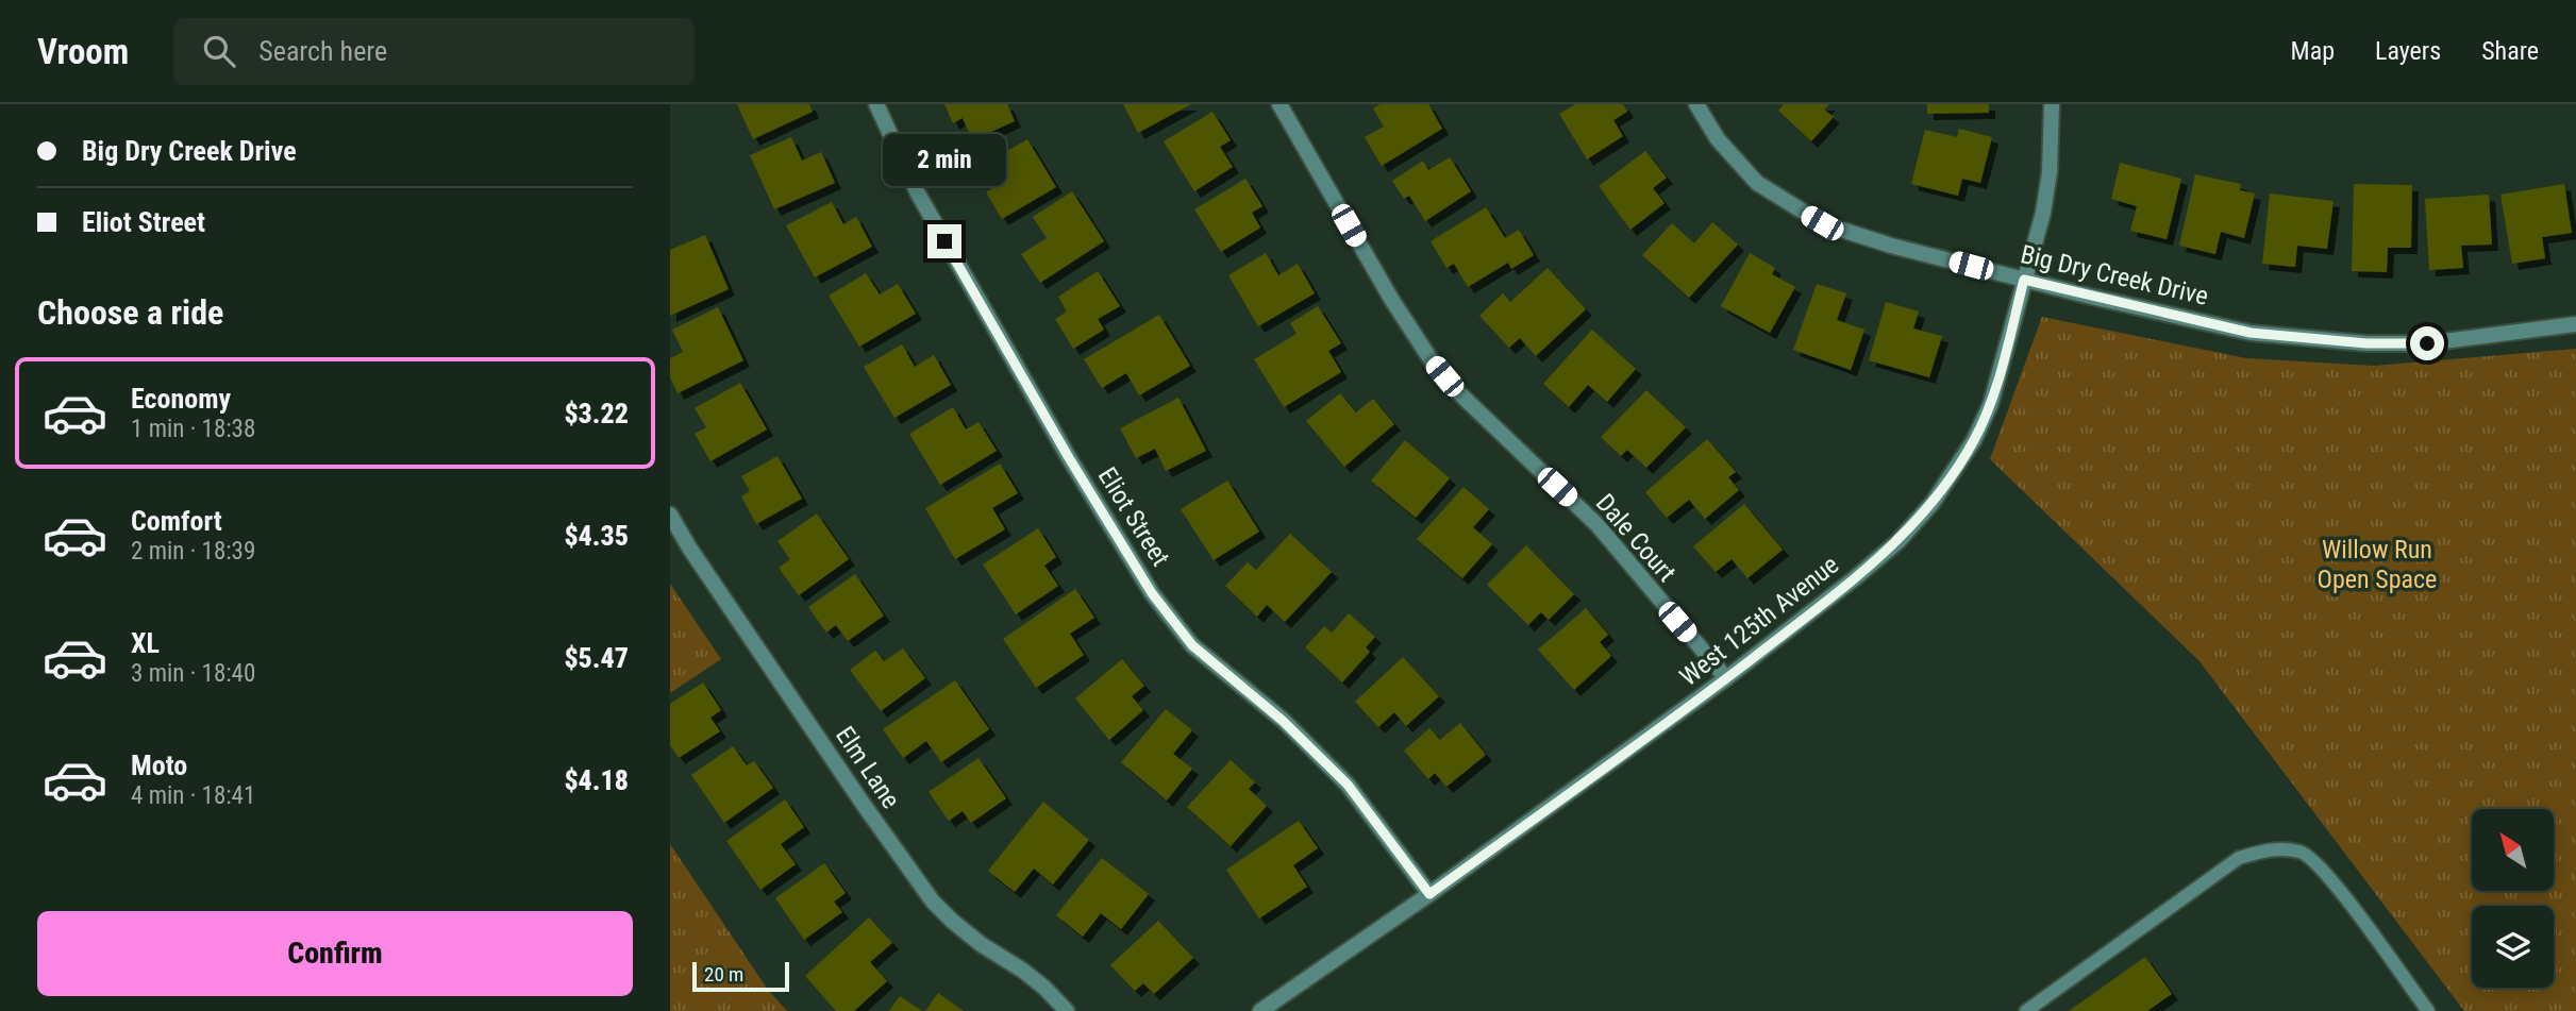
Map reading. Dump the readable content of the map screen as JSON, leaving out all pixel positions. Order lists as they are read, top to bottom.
{
  "streets": {
    "street": [
      "Big Dry Creek Drive",
      "Eliot Street",
      "Dale Court",
      "West 125th Avenue",
      "Elm Lane"
    ]
  },
  "crossings": [
    ["Big Dry Creek Drive", "West 125th Avenue"],
    ["Eliot Street", "West 125th Avenue"],
    ["Dale Court", "West 125th Avenue"]
  ],
  "parks": ["Willow Run Open Space"],
  "scale_bar": "20 m",
  "north": "top left",
  "page": {
    "header": "Vroom",
    "search": "Search here",
    "nav": ["Map", "Layers", "Share"],
    "banner": ["Big Dry Creek Drive", "Eliot Street"],
    "bubble": "2 min",
    "heading": "Choose a ride",
    "list": [
      {
        "name": "Economy",
        "note": "1 min · 18:38",
        "value": "$3.22"
      },
      {
        "name": "Comfort",
        "note": "2 min · 18:39",
        "value": "$4.35"
      },
      {
        "name": "XL",
        "note": "3 min · 18:40",
        "value": "$5.47"
      },
      {
        "name": "Moto",
        "note": "4 min · 18:41",
        "value": "$4.18"
      }
    ],
    "buttons": "Confirm",
    "scale": "20 m"
  }
}
